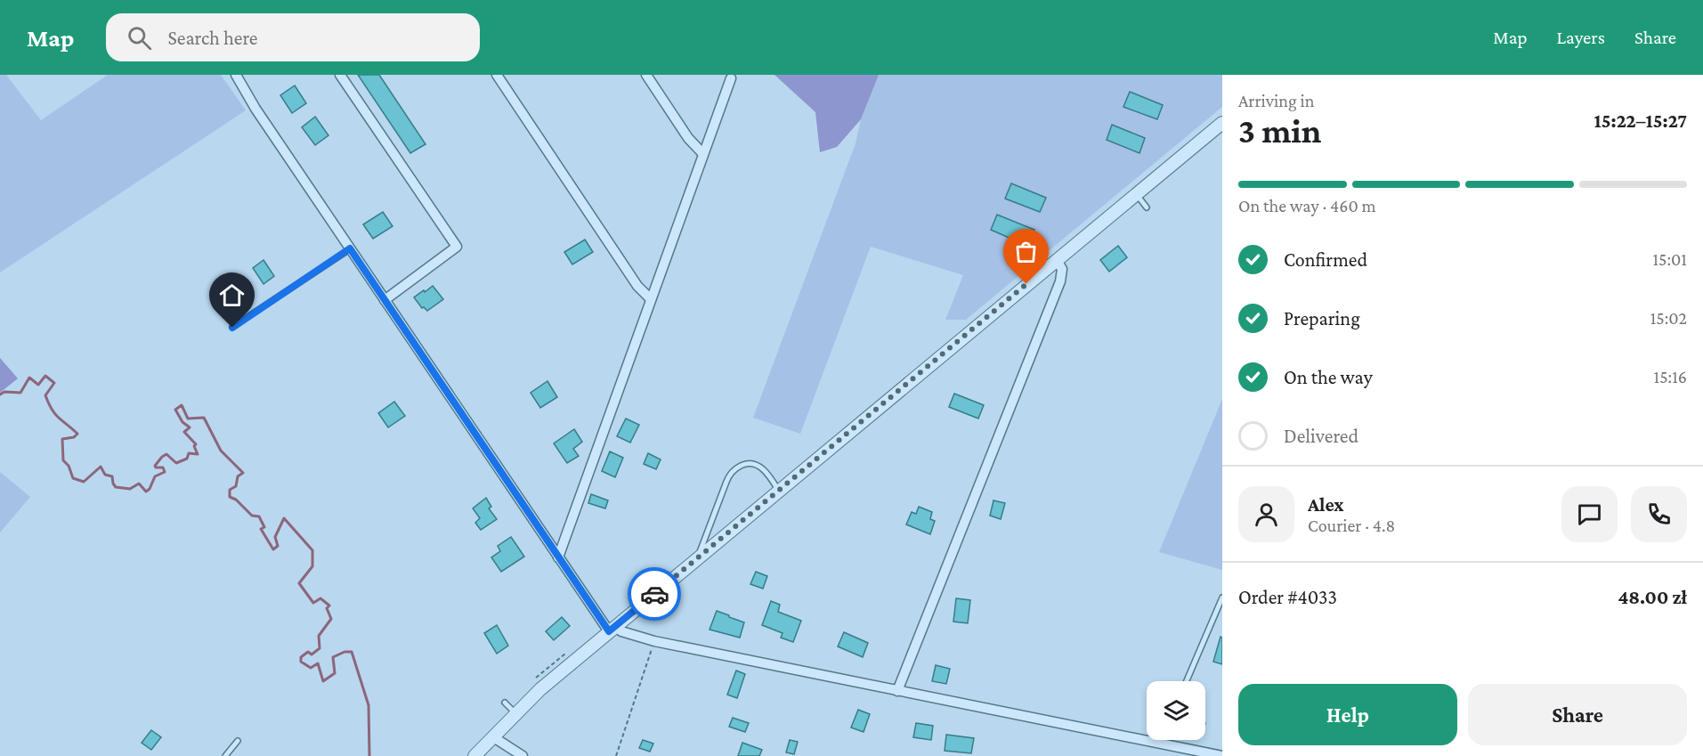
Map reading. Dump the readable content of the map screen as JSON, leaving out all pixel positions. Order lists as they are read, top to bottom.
{
  "page": {
    "header": "Map",
    "search": "Search here",
    "nav": ["Map", "Layers", "Share"],
    "heading": ["3 min", "Arriving in", "15:22–15:27"],
    "panel": [
      "Alex",
      "Courier · 4.8",
      "Order #4033",
      "48.00 zł"
    ],
    "bar": "On the way · 460 m",
    "list": [
      ["Confirmed", "15:01"],
      ["Preparing", "15:02"],
      ["On the way", "15:16"],
      "Delivered"
    ],
    "buttons": ["Help", "Share"]
  }
}
